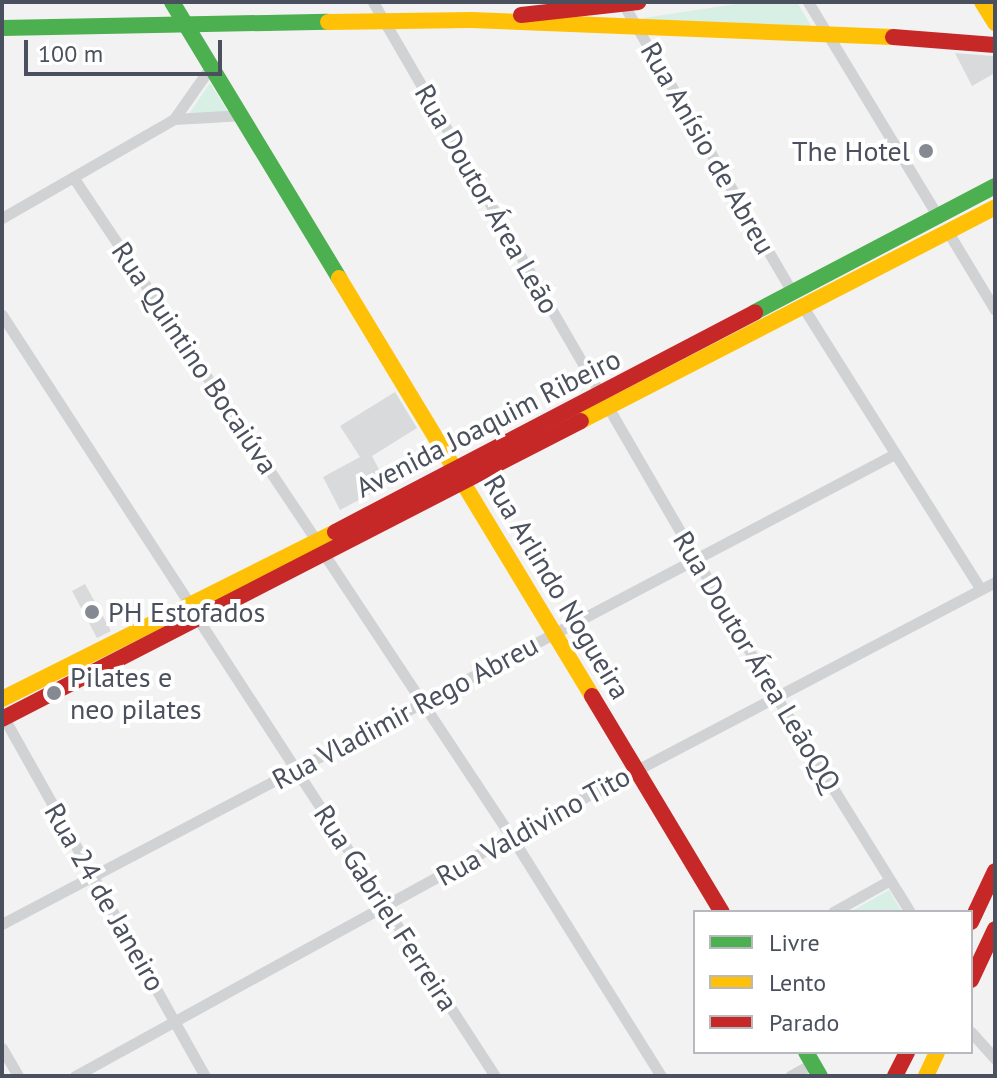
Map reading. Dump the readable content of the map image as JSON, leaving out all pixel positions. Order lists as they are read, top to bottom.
{
  "streets": {
    "main road": ["Avenida Joaquim Ribeiro", "Rua Arlindo Nogueira"],
    "street": [
      "Rua Anísio de Abreu",
      "Rua Doutor Área Leão",
      "Rua Quintino Bocaiúva",
      "Rua Doutor Área LeãoQQ",
      "Rua Vladimir Rego Abreu",
      "Rua Valdivino Tito",
      "Rua 24 de Janeiro",
      "Rua Gabriel Ferreira"
    ]
  },
  "crossings": [
    ["Rua Anísio de Abreu", "Avenida Joaquim Ribeiro"],
    ["Rua Anísio de Abreu", "Rua Vladimir Rego Abreu"],
    ["Rua Anísio de Abreu", "Rua Valdivino Tito"],
    ["Rua Doutor Área Leão", "Avenida Joaquim Ribeiro"],
    ["Rua Doutor Área Leão", "Rua Doutor Área LeãoQQ"],
    ["Rua Quintino Bocaiúva", "Avenida Joaquim Ribeiro"],
    ["Avenida Joaquim Ribeiro", "Rua Arlindo Nogueira"],
    ["Avenida Joaquim Ribeiro", "Rua Doutor Área LeãoQQ"],
    ["Avenida Joaquim Ribeiro", "Rua 24 de Janeiro"],
    ["Avenida Joaquim Ribeiro", "Rua Gabriel Ferreira"],
    ["Rua Arlindo Nogueira", "Rua Vladimir Rego Abreu"],
    ["Rua Arlindo Nogueira", "Rua Valdivino Tito"],
    ["Rua Doutor Área LeãoQQ", "Rua Vladimir Rego Abreu"],
    ["Rua Doutor Área LeãoQQ", "Rua Valdivino Tito"],
    ["Rua Vladimir Rego Abreu", "Rua 24 de Janeiro"],
    ["Rua Vladimir Rego Abreu", "Rua Gabriel Ferreira"],
    ["Rua Valdivino Tito", "Rua 24 de Janeiro"],
    ["Rua Valdivino Tito", "Rua Gabriel Ferreira"]
  ],
  "places": ["The Hotel", "PH Estofados", "Pilates e neo pilates"],
  "legend": ["Livre", "Lento", "Parado"],
  "scale_bar": "100 m"
}
